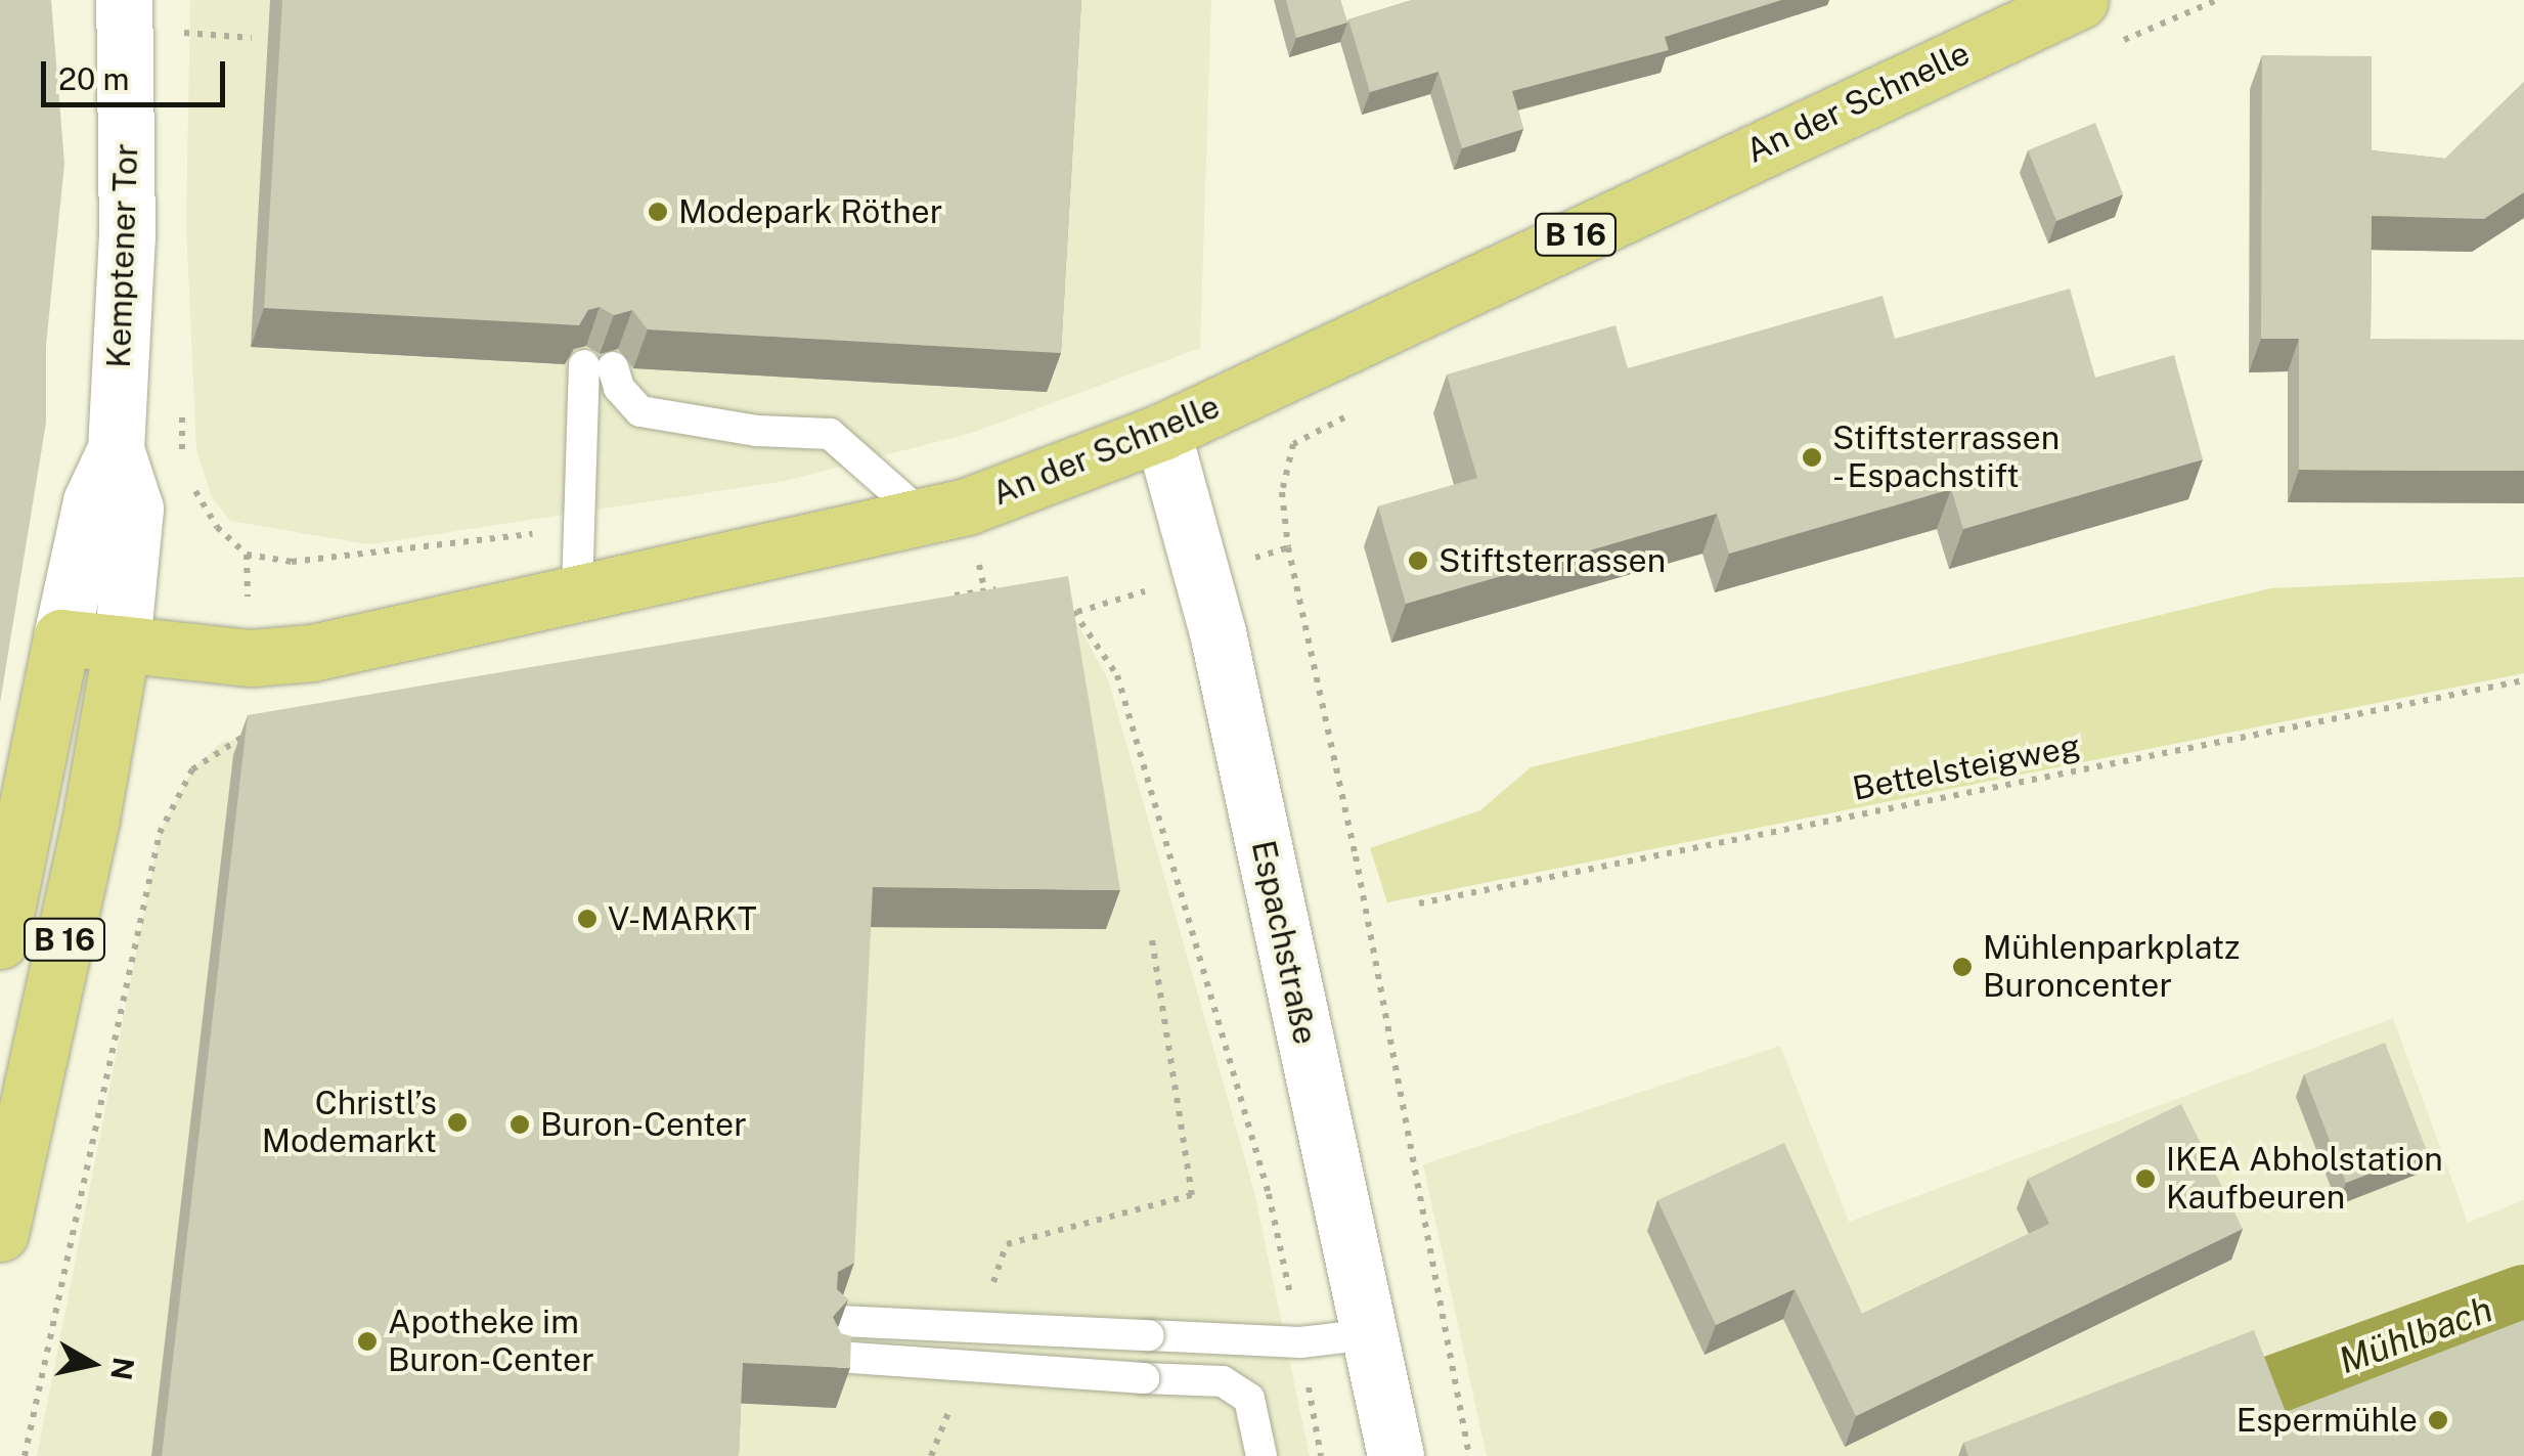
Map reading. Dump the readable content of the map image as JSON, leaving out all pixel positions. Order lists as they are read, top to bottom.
{
  "streets": {
    "main road": ["An der Schnelle", "B 16"],
    "street": ["Kemptener Tor", "Espachstraße"],
    "path": ["Bettelsteigweg"]
  },
  "crossings": [
    ["An der Schnelle", "B 16"],
    ["An der Schnelle", "Kemptener Tor"],
    ["An der Schnelle", "Espachstraße"],
    ["B 16", "Kemptener Tor"]
  ],
  "water": ["Mühlbach"],
  "places": [
    "Modepark Röther",
    "Stiftsterrassen - Espachstift",
    "Stiftsterrassen",
    "V-MARKT",
    "Mühlenparkplatz Buroncenter",
    "Christl’s Modemarkt",
    "Buron-Center",
    "IKEA Abholstation Kaufbeuren",
    "Apotheke im Buron-Center",
    "Espermühle"
  ],
  "scale_bar": "20 m",
  "north": "right"
}
